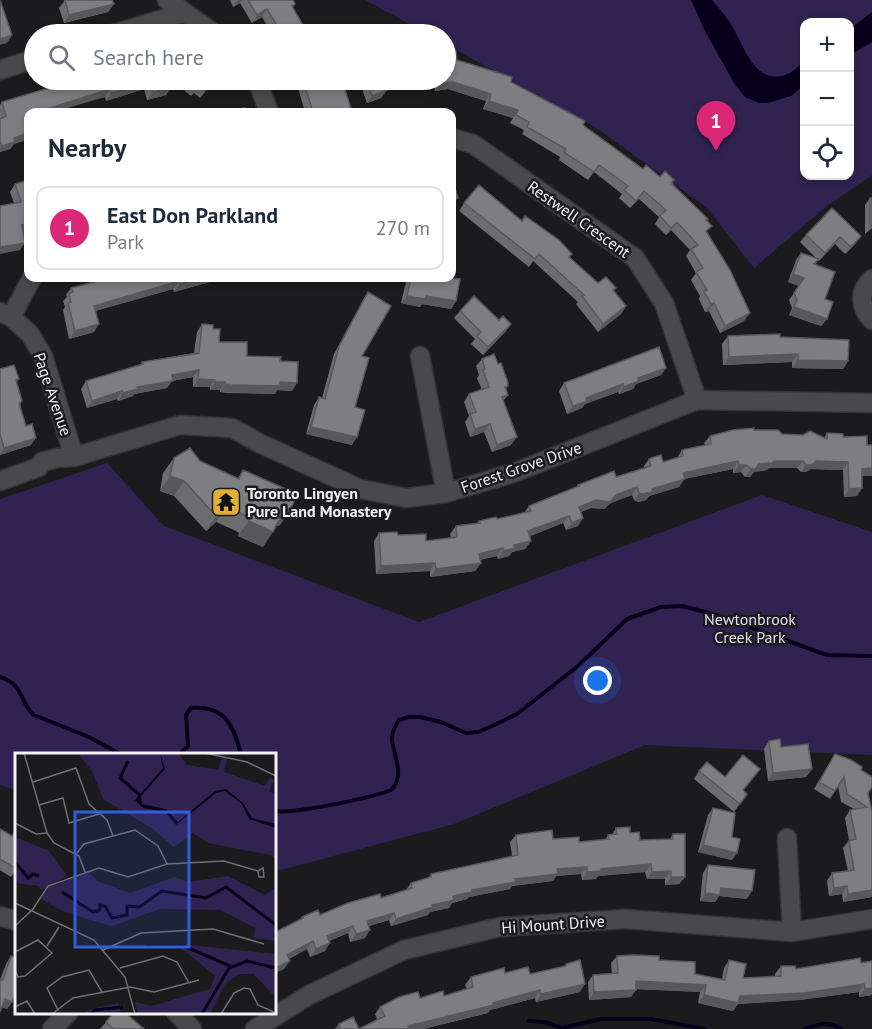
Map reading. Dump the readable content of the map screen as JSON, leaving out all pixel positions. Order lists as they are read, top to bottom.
{
  "streets": {
    "street": [
      "Restwell Crescent",
      "Page Avenue",
      "Forest Grove Drive",
      "Hi Mount Drive"
    ]
  },
  "crossings": [
    ["Restwell Crescent", "Forest Grove Drive"],
    ["Page Avenue", "Forest Grove Drive"]
  ],
  "parks": ["Newtonbrook Creek Park"],
  "places": {
    "temple": ["Toronto Lingyen Pure Land Monastery"]
  },
  "page": {
    "map_buttons": ["+", "−"],
    "search": "Search here",
    "pins": "1",
    "heading": "Nearby",
    "list": [
      {
        "mark": "1",
        "name": "East Don Parkland",
        "note": "Park",
        "value": "270 m"
      }
    ]
  }
}
